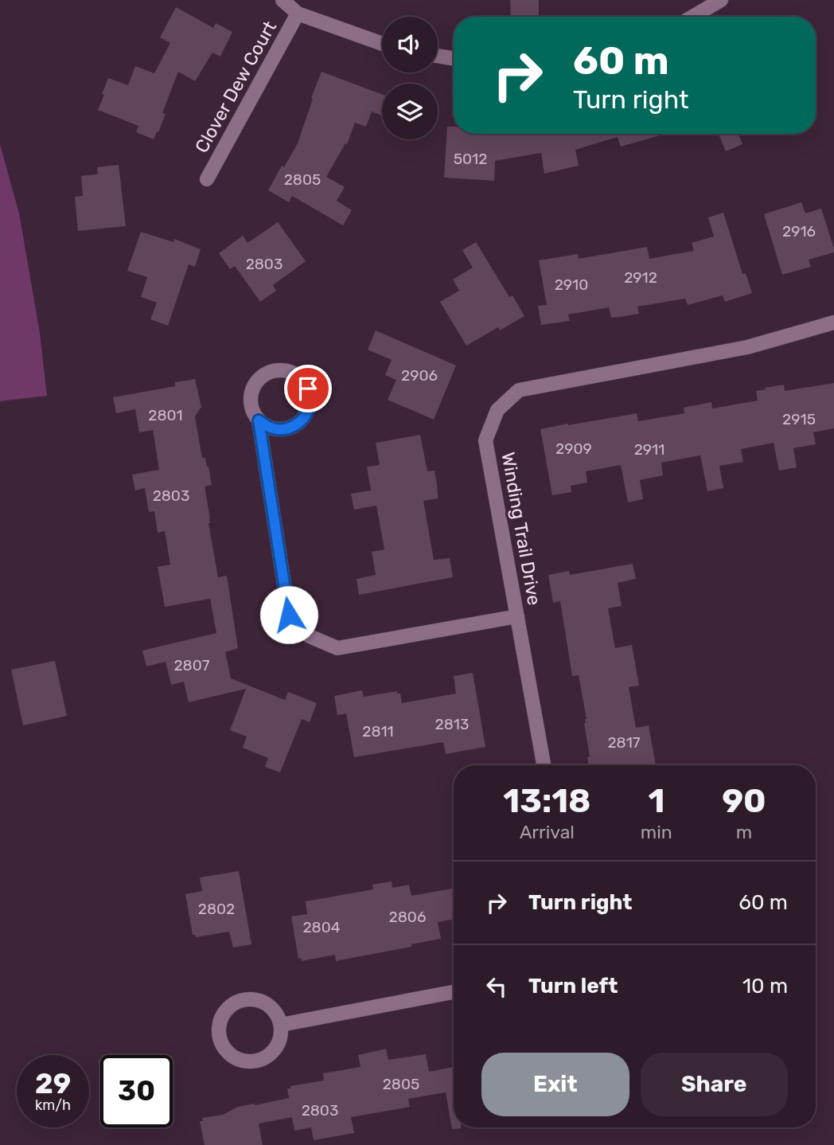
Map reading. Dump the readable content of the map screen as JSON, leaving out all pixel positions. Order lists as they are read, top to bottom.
{
  "streets": {
    "street": ["Clover Dew Court", "Winding Trail Drive"]
  },
  "house_numbers": [
    "5012",
    "2805",
    "2916",
    "2803",
    "2912",
    "2910",
    "2906",
    "2801",
    "2915",
    "2909",
    "2911",
    "2803",
    "2807",
    "2813",
    "2811",
    "2817",
    "2802",
    "2806",
    "2804",
    "2805",
    "2803"
  ],
  "page": {
    "turn": ["60 m", "Turn right"],
    "eta": [
      "13:18",
      "Arrival",
      "1",
      "min",
      "90",
      "m"
    ],
    "list": [
      {
        "name": "Turn right",
        "value": "60 m"
      },
      {
        "name": "Turn left",
        "value": "10 m"
      }
    ],
    "buttons": ["Exit", "Share"],
    "speed": "29 km/h",
    "limit": "30"
  }
}
